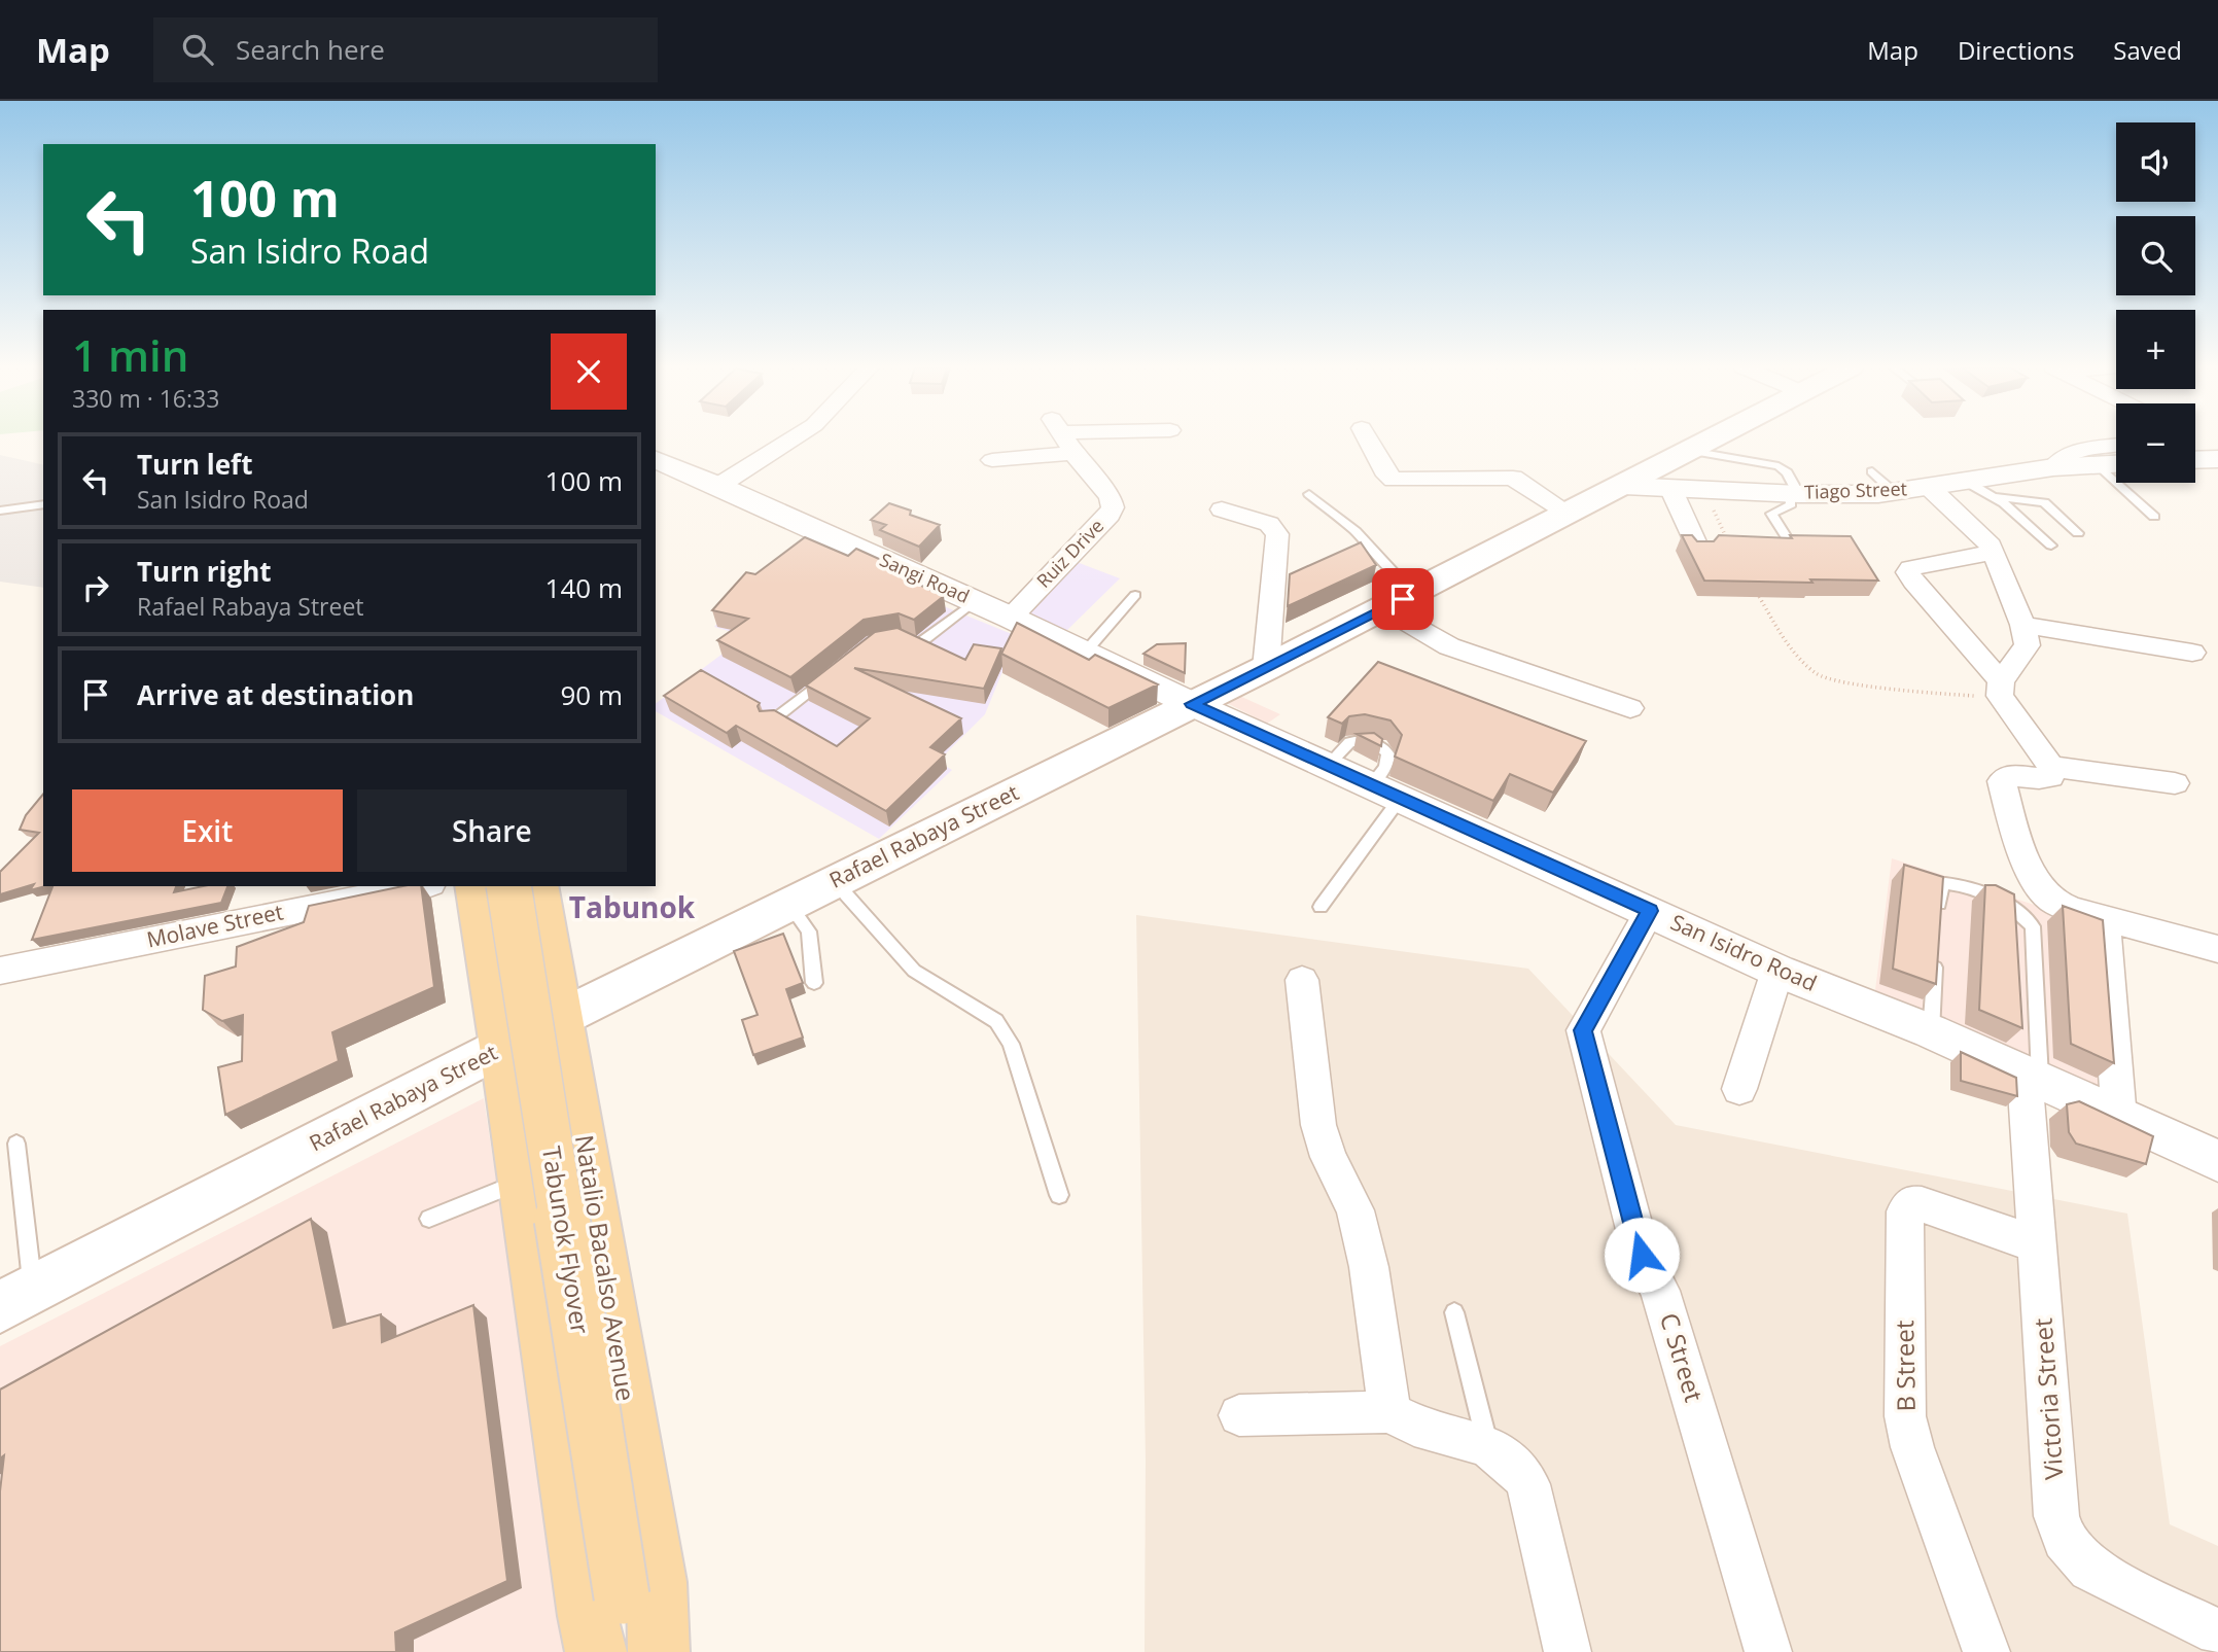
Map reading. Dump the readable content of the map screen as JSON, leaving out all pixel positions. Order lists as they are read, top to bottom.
{
  "streets": {
    "main road": ["Rafael Rabaya Street", "Tabunok Flyover", "Natalio Bacalso Avenue"],
    "street": [
      "Tiago Street",
      "Ruiz Drive",
      "Sangi Road",
      "Molave Street",
      "San Isidro Road",
      "C Street",
      "B Street",
      "Victoria Street"
    ]
  },
  "crossings": [
    ["Tiago Street", "Rafael Rabaya Street"],
    ["Ruiz Drive", "Sangi Road"],
    ["Sangi Road", "Rafael Rabaya Street"],
    ["Sangi Road", "San Isidro Road"],
    ["Rafael Rabaya Street", "San Isidro Road"],
    ["Rafael Rabaya Street", "Natalio Bacalso Avenue"],
    ["San Isidro Road", "C Street"],
    ["San Isidro Road", "Victoria Street"],
    ["B Street", "Victoria Street"]
  ],
  "districts": ["Tabunok"],
  "page": {
    "header": "Map",
    "search": "Search here",
    "nav": ["Map", "Directions", "Saved"],
    "map_buttons": ["+", "−"],
    "turn": ["100 m", "San Isidro Road"],
    "heading": ["1 min", "330 m · 16:33"],
    "list": [
      {
        "name": "Turn left",
        "note": "San Isidro Road",
        "value": "100 m"
      },
      {
        "name": "Turn right",
        "note": "Rafael Rabaya Street",
        "value": "140 m"
      },
      {
        "name": "Arrive at destination",
        "value": "90 m"
      }
    ],
    "buttons": ["Exit", "Share"]
  }
}
